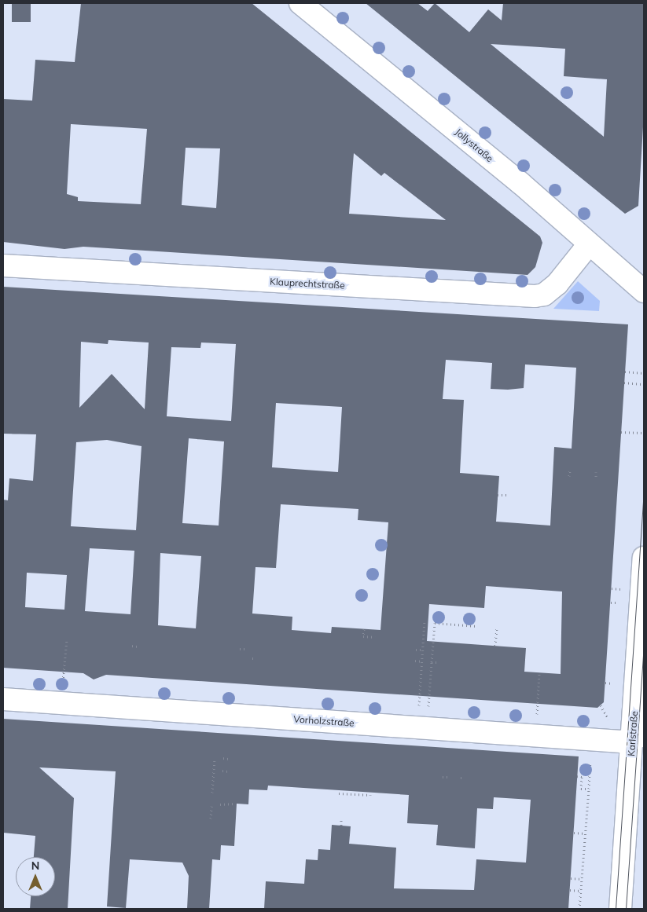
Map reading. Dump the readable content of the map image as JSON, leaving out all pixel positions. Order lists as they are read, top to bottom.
{
  "streets": {
    "street": [
      "Jollystraße",
      "Klauprechtstraße",
      "Vorholzstraße",
      "Karlstraße"
    ]
  },
  "crossings": [
    ["Jollystraße", "Klauprechtstraße"],
    ["Vorholzstraße", "Karlstraße"]
  ],
  "north": "top"
}
